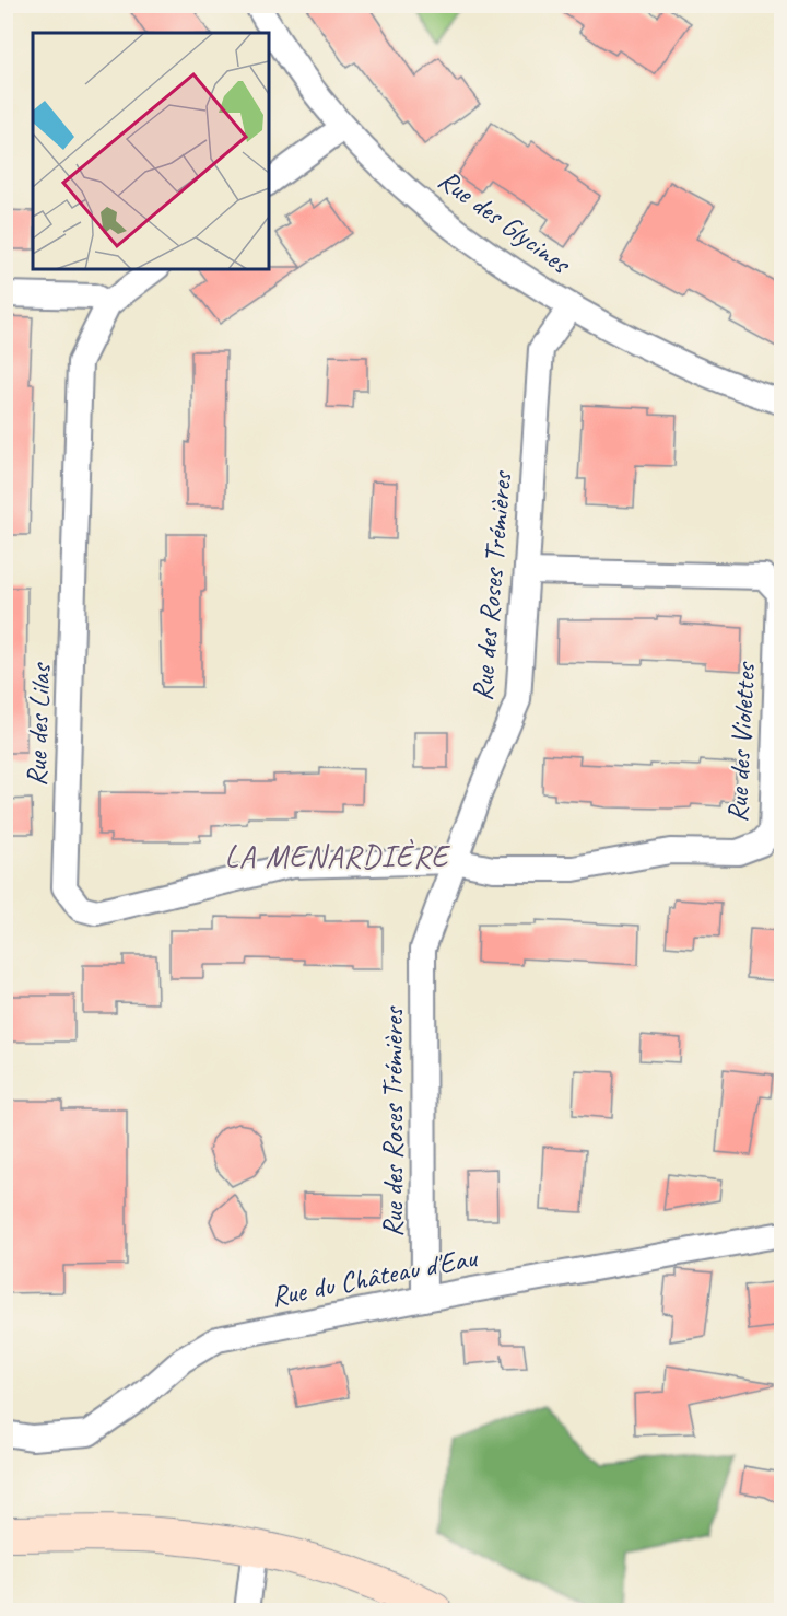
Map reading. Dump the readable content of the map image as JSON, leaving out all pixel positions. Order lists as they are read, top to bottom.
{
  "streets": {
    "street": [
      "Rue des Glycines",
      "Rue des Roses Trémières",
      "Rue des Lilas",
      "Rue des Violettes",
      "Rue du Château d'Eau"
    ]
  },
  "crossings": [
    ["Rue des Glycines", "Rue des Roses Trémières"],
    ["Rue des Roses Trémières", "Rue des Lilas"],
    ["Rue des Roses Trémières", "Rue des Violettes"],
    ["Rue des Roses Trémières", "Rue du Château d'Eau"],
    ["Rue des Lilas", "Rue des Violettes"]
  ],
  "districts": ["LA MENARDIÈRE"]
}
